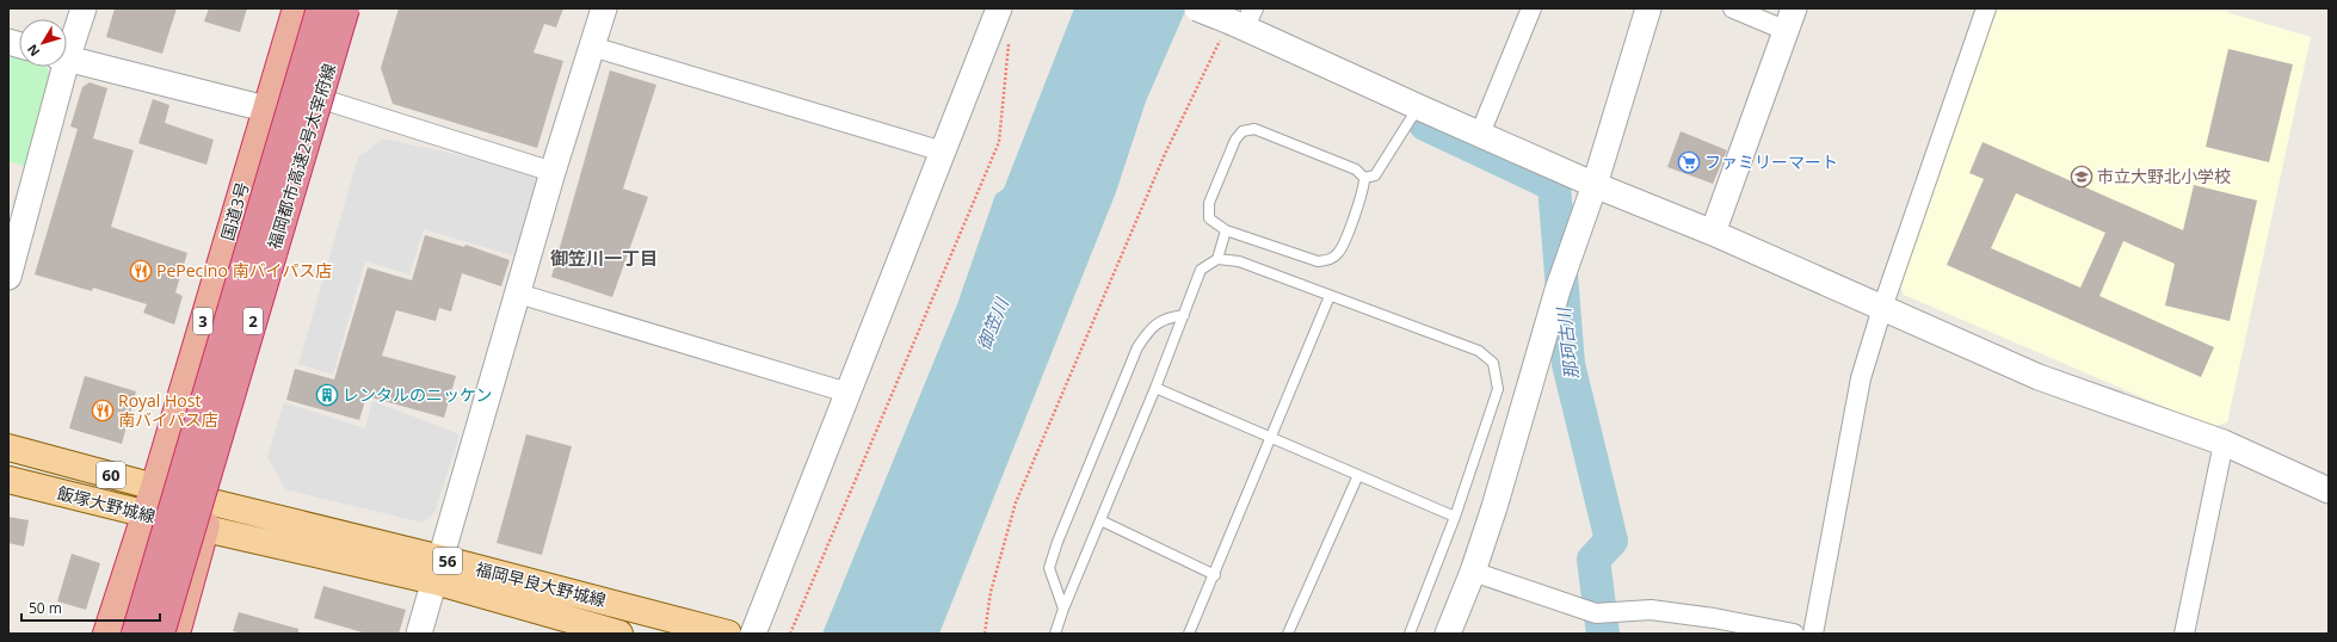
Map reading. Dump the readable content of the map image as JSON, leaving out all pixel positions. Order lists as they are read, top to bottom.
{
  "streets": {
    "highway": [
      "福岡都市高速2号太宰府線",
      "国道3号",
      "3",
      "2"
    ],
    "main road": [
      "60",
      "飯塚大野城線",
      "56",
      "福岡早良大野城線"
    ]
  },
  "crossings": [
    ["国道3号", "飯塚大野城線"],
    ["飯塚大野城線", "福岡早良大野城線"]
  ],
  "districts": ["御笠川一丁目"],
  "water": ["御笠川", "那珂古川"],
  "places": {
    "supermarket": ["ファミリーマート"],
    "school or university": ["市立大野北小学校"],
    "restaurant": ["PePecino 南バイパス店", "Royal Host 南バイパス店"],
    "building": ["レンタルのニッケン"]
  },
  "scale_bar": "50 m",
  "north": "bottom left"
}
